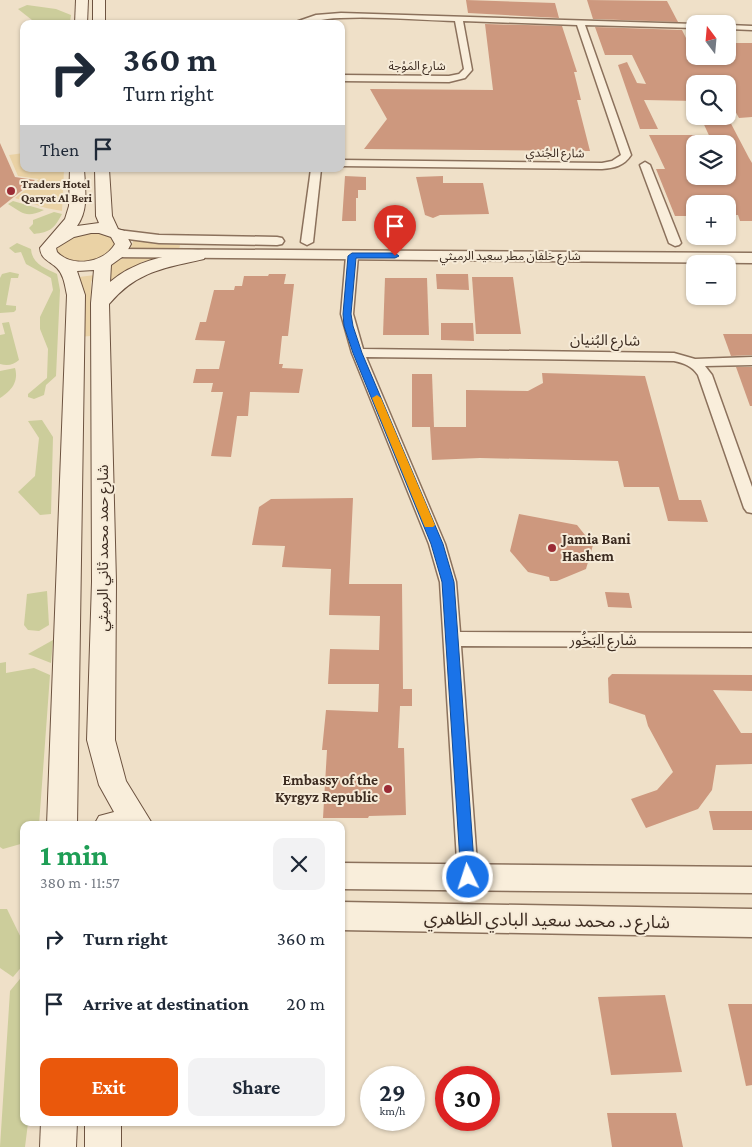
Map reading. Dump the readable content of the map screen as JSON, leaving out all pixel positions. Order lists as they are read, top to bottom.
{
  "streets": {
    "main road": ["شارع حمد محمد ثاني الرميثي"],
    "street": [
      "شارع المَوْجة",
      "شارع الجُندي",
      "شارع خلفان مطر سعيد الرميثي",
      "شارع البُنيان",
      "شارع البَخُور",
      "شارع د. محمد سعيد البادي الظاهري"
    ]
  },
  "crossings": [
    ["شارع خلفان مطر سعيد الرميثي", "شارع حمد محمد ثاني الرميثي"]
  ],
  "places": ["Traders Hotel Qaryat Al Beri", "Jamia Bani Hashem", "Embassy of the Kyrgyz Republic"],
  "north": "top",
  "page": {
    "map_buttons": ["+", "−"],
    "turn": ["360 m", "Turn right"],
    "then": "Then",
    "heading": ["1 min", "380 m · 11:57"],
    "list": [
      {
        "name": "Turn right",
        "value": "360 m"
      },
      {
        "name": "Arrive at destination",
        "value": "20 m"
      }
    ],
    "buttons": ["Exit", "Share"],
    "speed": "29 km/h",
    "limit": "30"
  }
}
